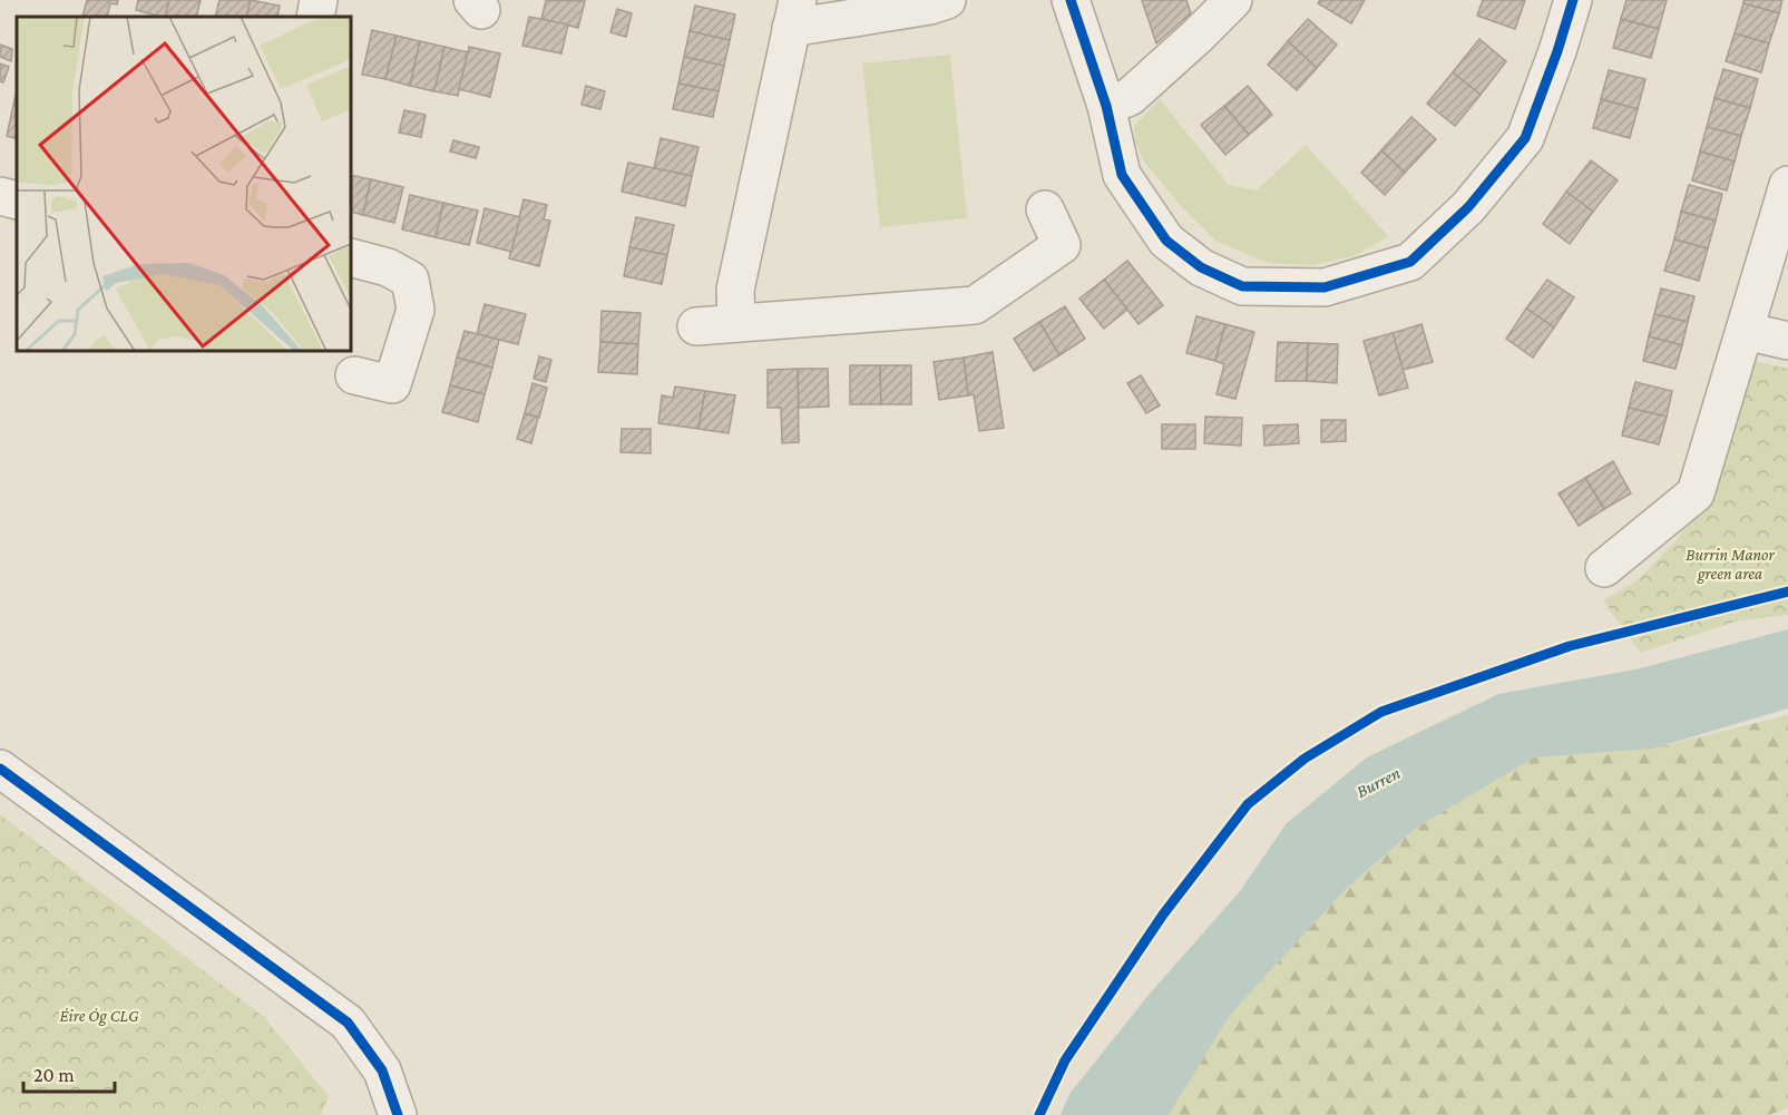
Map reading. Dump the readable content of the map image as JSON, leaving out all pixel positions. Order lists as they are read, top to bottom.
{
  "water": ["Burren"],
  "parks": ["Burrin Manor green area", "Éire Óg CLG"],
  "scale_bar": "20 m"
}
